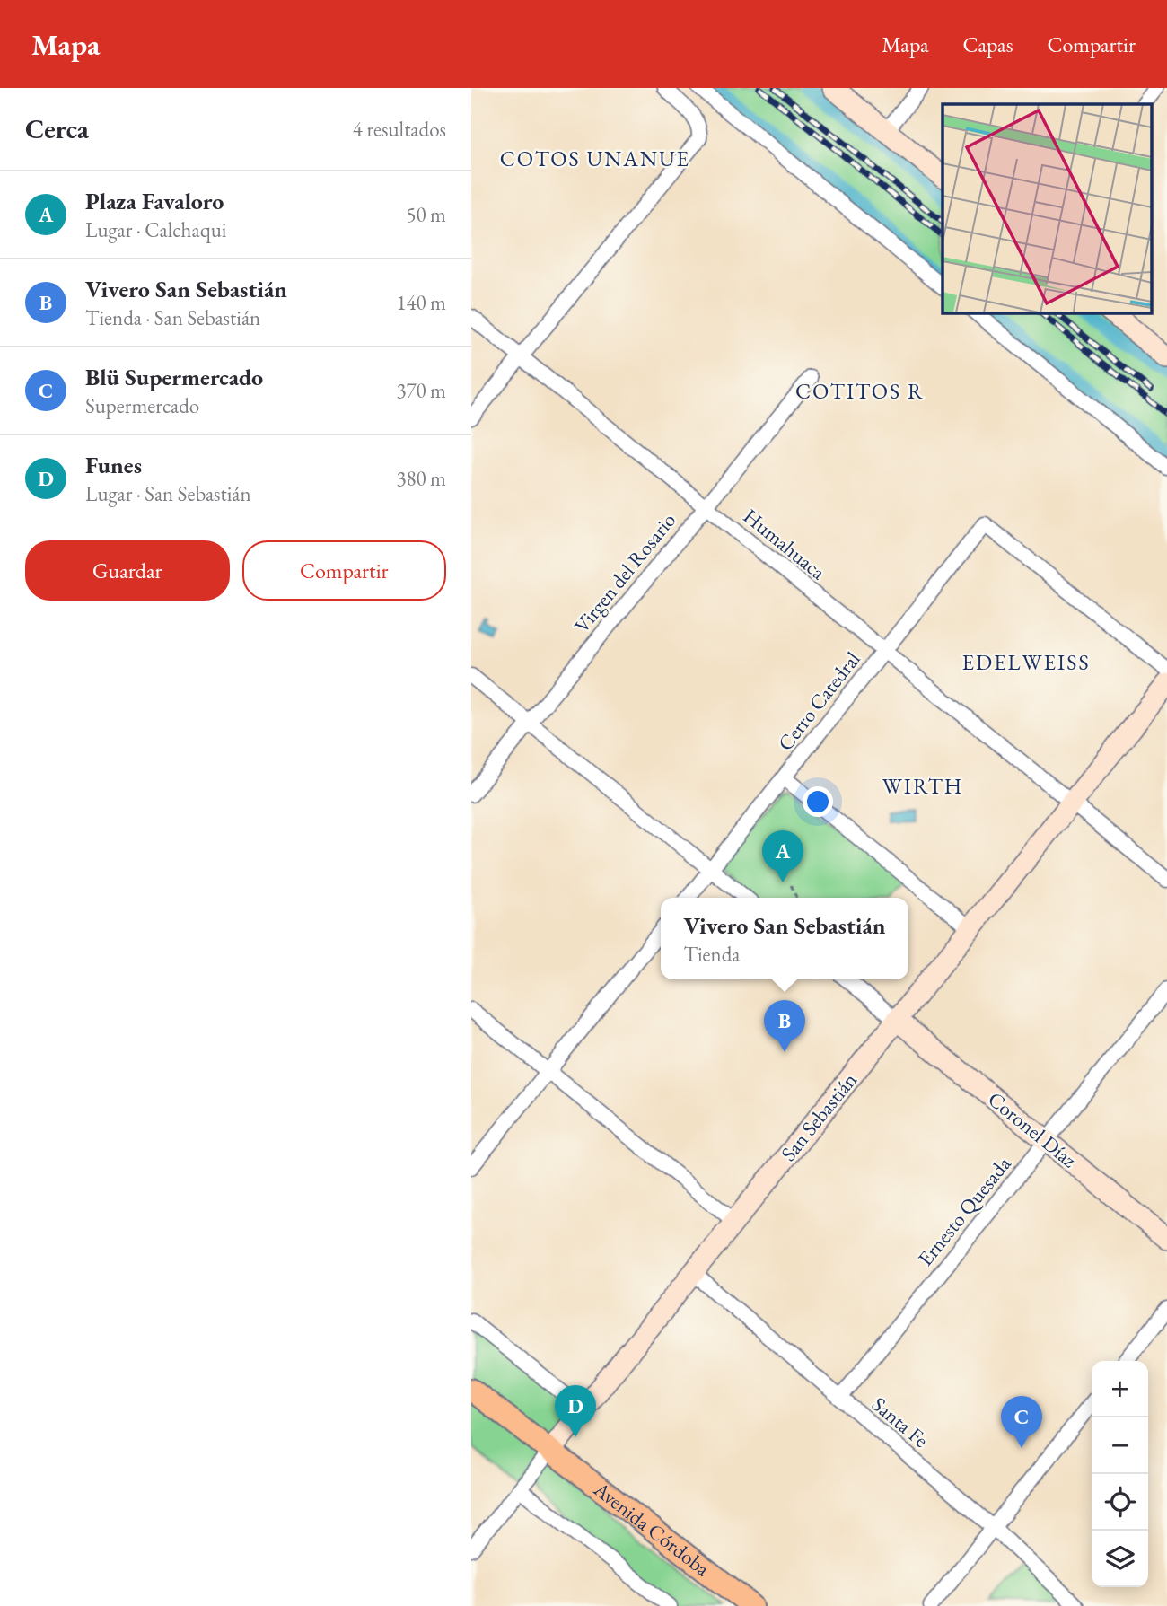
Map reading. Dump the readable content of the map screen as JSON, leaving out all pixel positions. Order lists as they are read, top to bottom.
{
  "streets": {
    "main road": ["San Sebastián", "Coronel Díaz", "Avenida Córdoba"],
    "street": [
      "Humahuaca",
      "Virgen del Rosario",
      "Cerro Catedral",
      "Ernesto Quesada",
      "Santa Fe"
    ]
  },
  "crossings": [
    ["Humahuaca", "Virgen del Rosario"],
    ["Humahuaca", "Cerro Catedral"],
    ["Humahuaca", "San Sebastián"],
    ["San Sebastián", "Coronel Díaz"],
    ["San Sebastián", "Santa Fe"],
    ["San Sebastián", "Avenida Córdoba"],
    ["Coronel Díaz", "Ernesto Quesada"],
    ["Ernesto Quesada", "Santa Fe"]
  ],
  "districts": [
    "COTOS UNANUE",
    "COTITOS R",
    "EDELWEISS",
    "WIRTH"
  ],
  "page": {
    "header": "Mapa",
    "nav": ["Mapa", "Capas", "Compartir"],
    "heading": ["Cerca", "4 resultados"],
    "list": [
      {
        "mark": "A",
        "name": "Plaza Favaloro",
        "note": "Lugar · Calchaqui",
        "value": "50 m"
      },
      {
        "mark": "B",
        "name": "Vivero San Sebastián",
        "note": "Tienda · San Sebastián",
        "value": "140 m"
      },
      {
        "mark": "C",
        "name": "Blü Supermercado",
        "note": "Supermercado",
        "value": "370 m"
      },
      {
        "mark": "D",
        "name": "Funes",
        "note": "Lugar · San Sebastián",
        "value": "380 m"
      }
    ],
    "buttons": ["Guardar", "Compartir"],
    "pins": [
      "A",
      "B",
      "D",
      "C"
    ],
    "popup": ["Vivero San Sebastián", "Tienda"],
    "map_buttons": ["+", "−"]
  }
}
